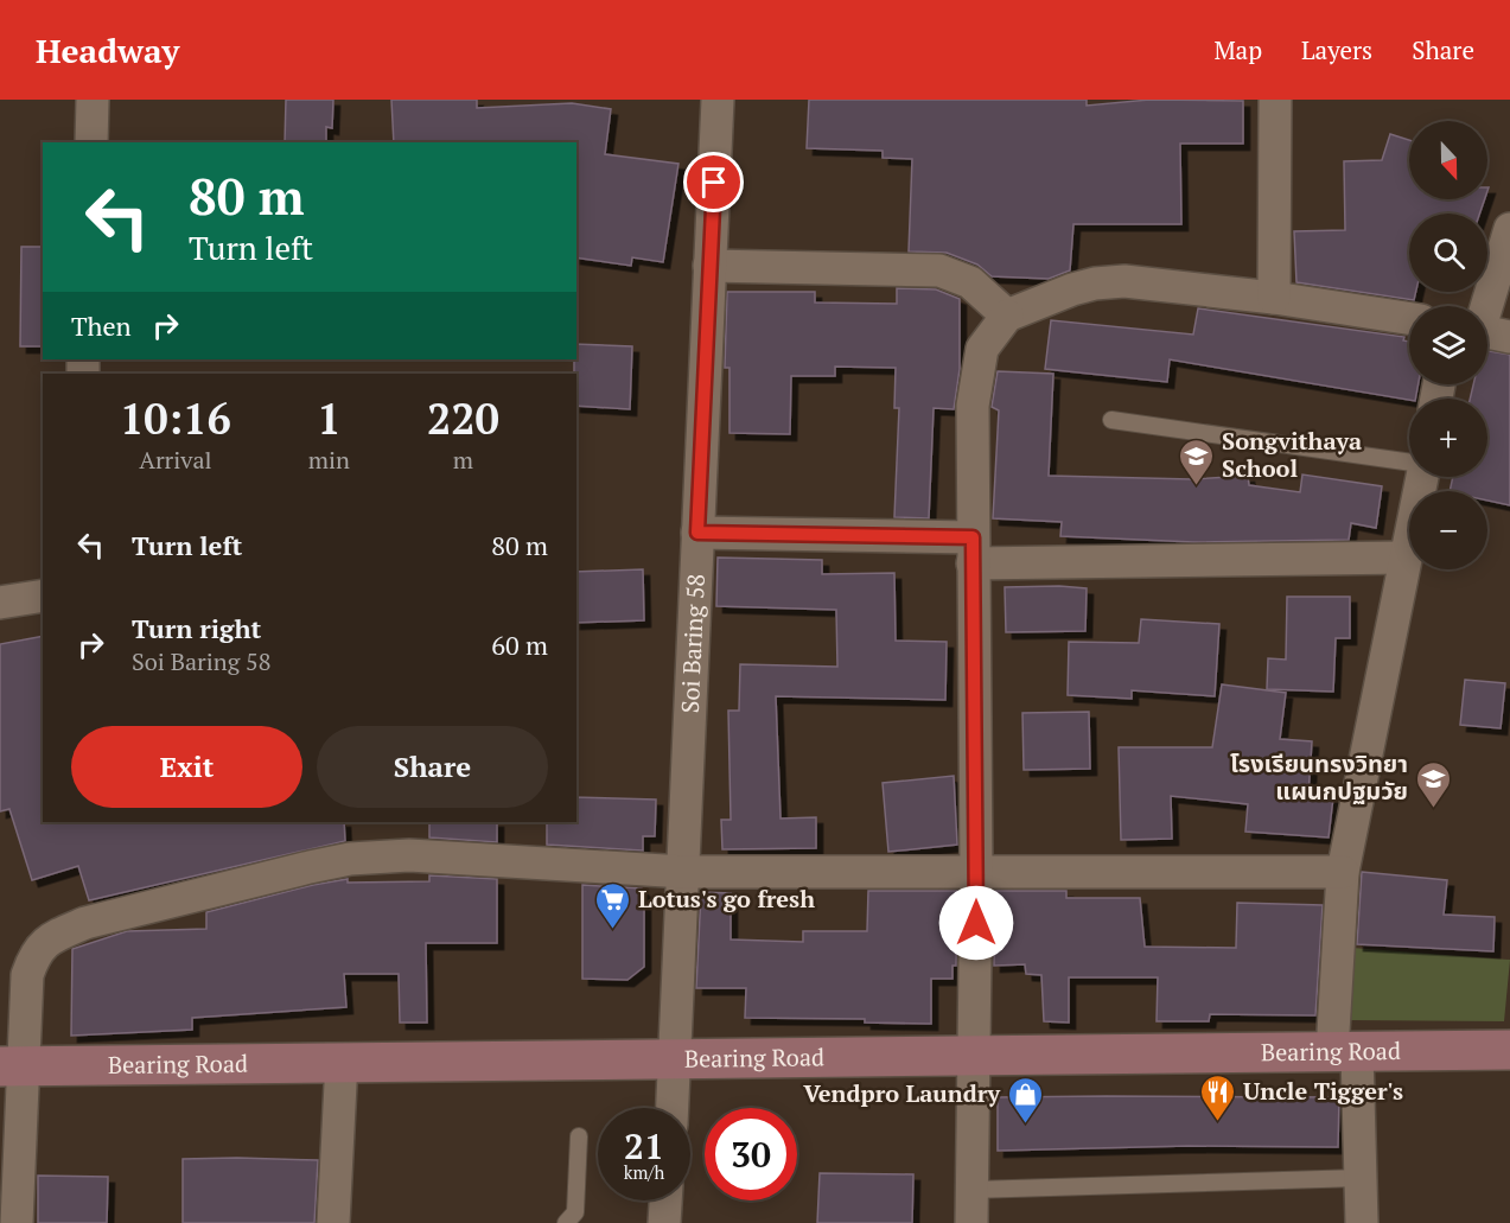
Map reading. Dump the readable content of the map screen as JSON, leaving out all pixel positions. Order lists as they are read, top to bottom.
{
  "streets": {
    "main road": ["Bearing Road"],
    "street": ["Soi Baring 58"]
  },
  "crossings": [
    ["Soi Baring 58", "Bearing Road"]
  ],
  "places": {
    "school or university": ["Songvithaya School", "โรงเรียนทรงวิทยา แผนกปฐมวัย"],
    "supermarket": ["Lotus's go fresh"],
    "restaurant": ["Uncle Tigger's"],
    "shop": ["Vendpro Laundry"]
  },
  "north": "bottom",
  "page": {
    "header": "Headway",
    "nav": ["Map", "Layers", "Share"],
    "map_buttons": ["+", "−"],
    "turn": ["80 m", "Turn left"],
    "then": "Then",
    "eta": [
      "10:16",
      "Arrival",
      "1",
      "min",
      "220",
      "m"
    ],
    "list": [
      {
        "name": "Turn left",
        "value": "80 m"
      },
      {
        "name": "Turn right",
        "note": "Soi Baring 58",
        "value": "60 m"
      }
    ],
    "buttons": ["Exit", "Share"],
    "speed": "21 km/h",
    "limit": "30"
  }
}
